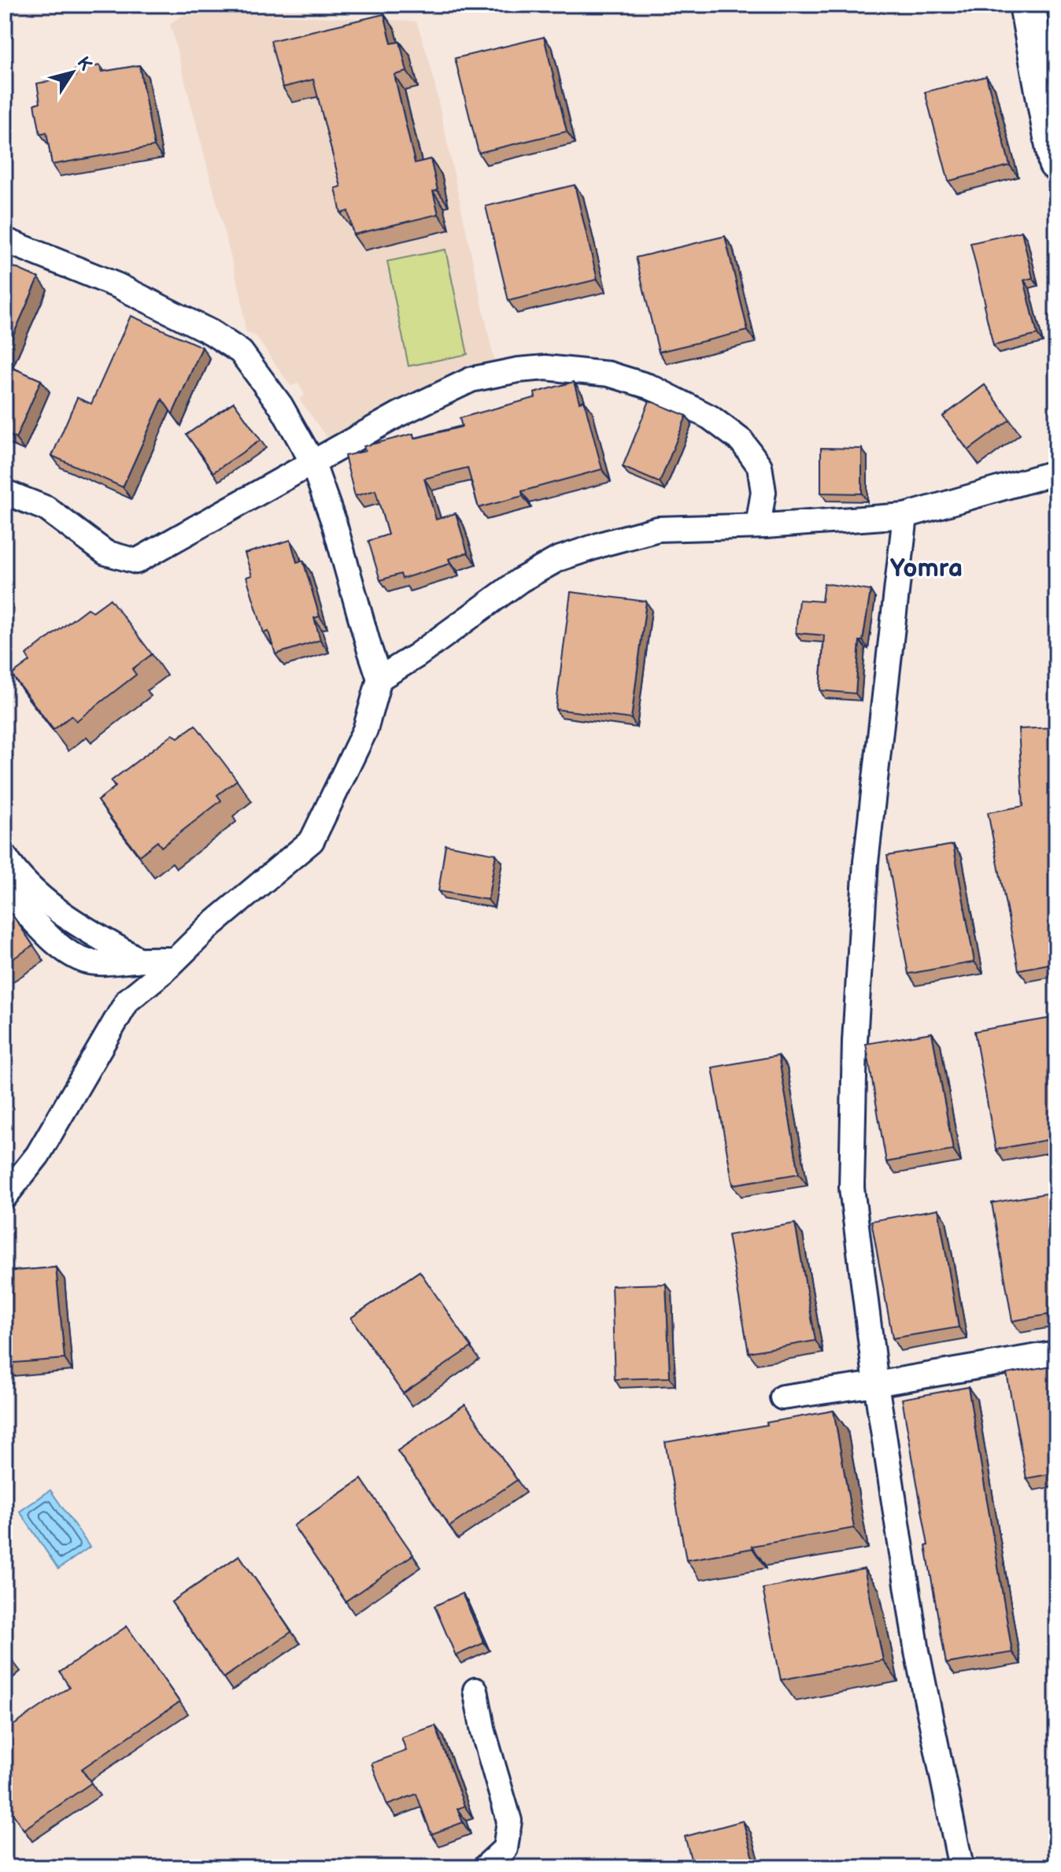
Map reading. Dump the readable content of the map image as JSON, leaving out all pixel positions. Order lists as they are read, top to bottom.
{
  "districts": ["Yomra"],
  "north": "top right"
}
